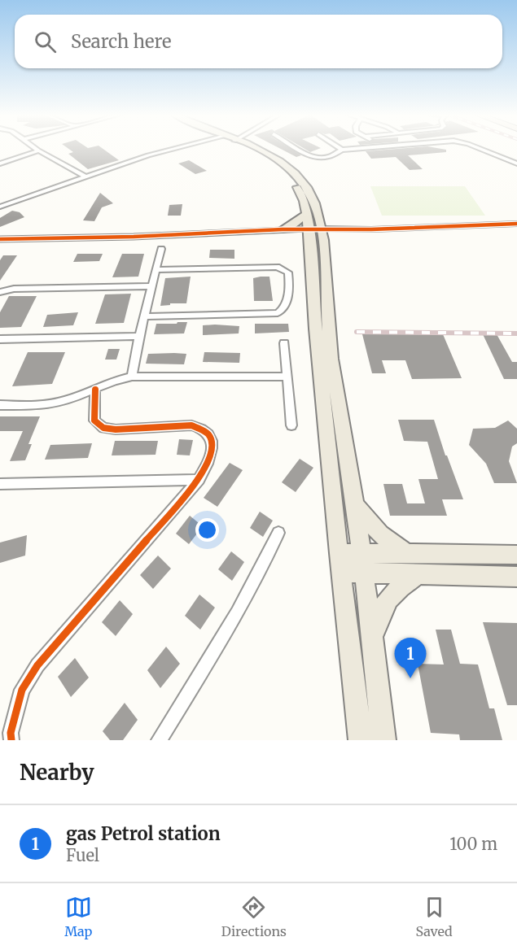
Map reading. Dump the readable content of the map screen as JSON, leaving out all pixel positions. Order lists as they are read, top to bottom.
{
  "page": {
    "search": "Search here",
    "pins": "1",
    "heading": "Nearby",
    "list": [
      {
        "mark": "1",
        "name": "gas Petrol station",
        "note": "Fuel",
        "value": "100 m"
      }
    ],
    "nav": ["Map", "Directions", "Saved"]
  }
}
